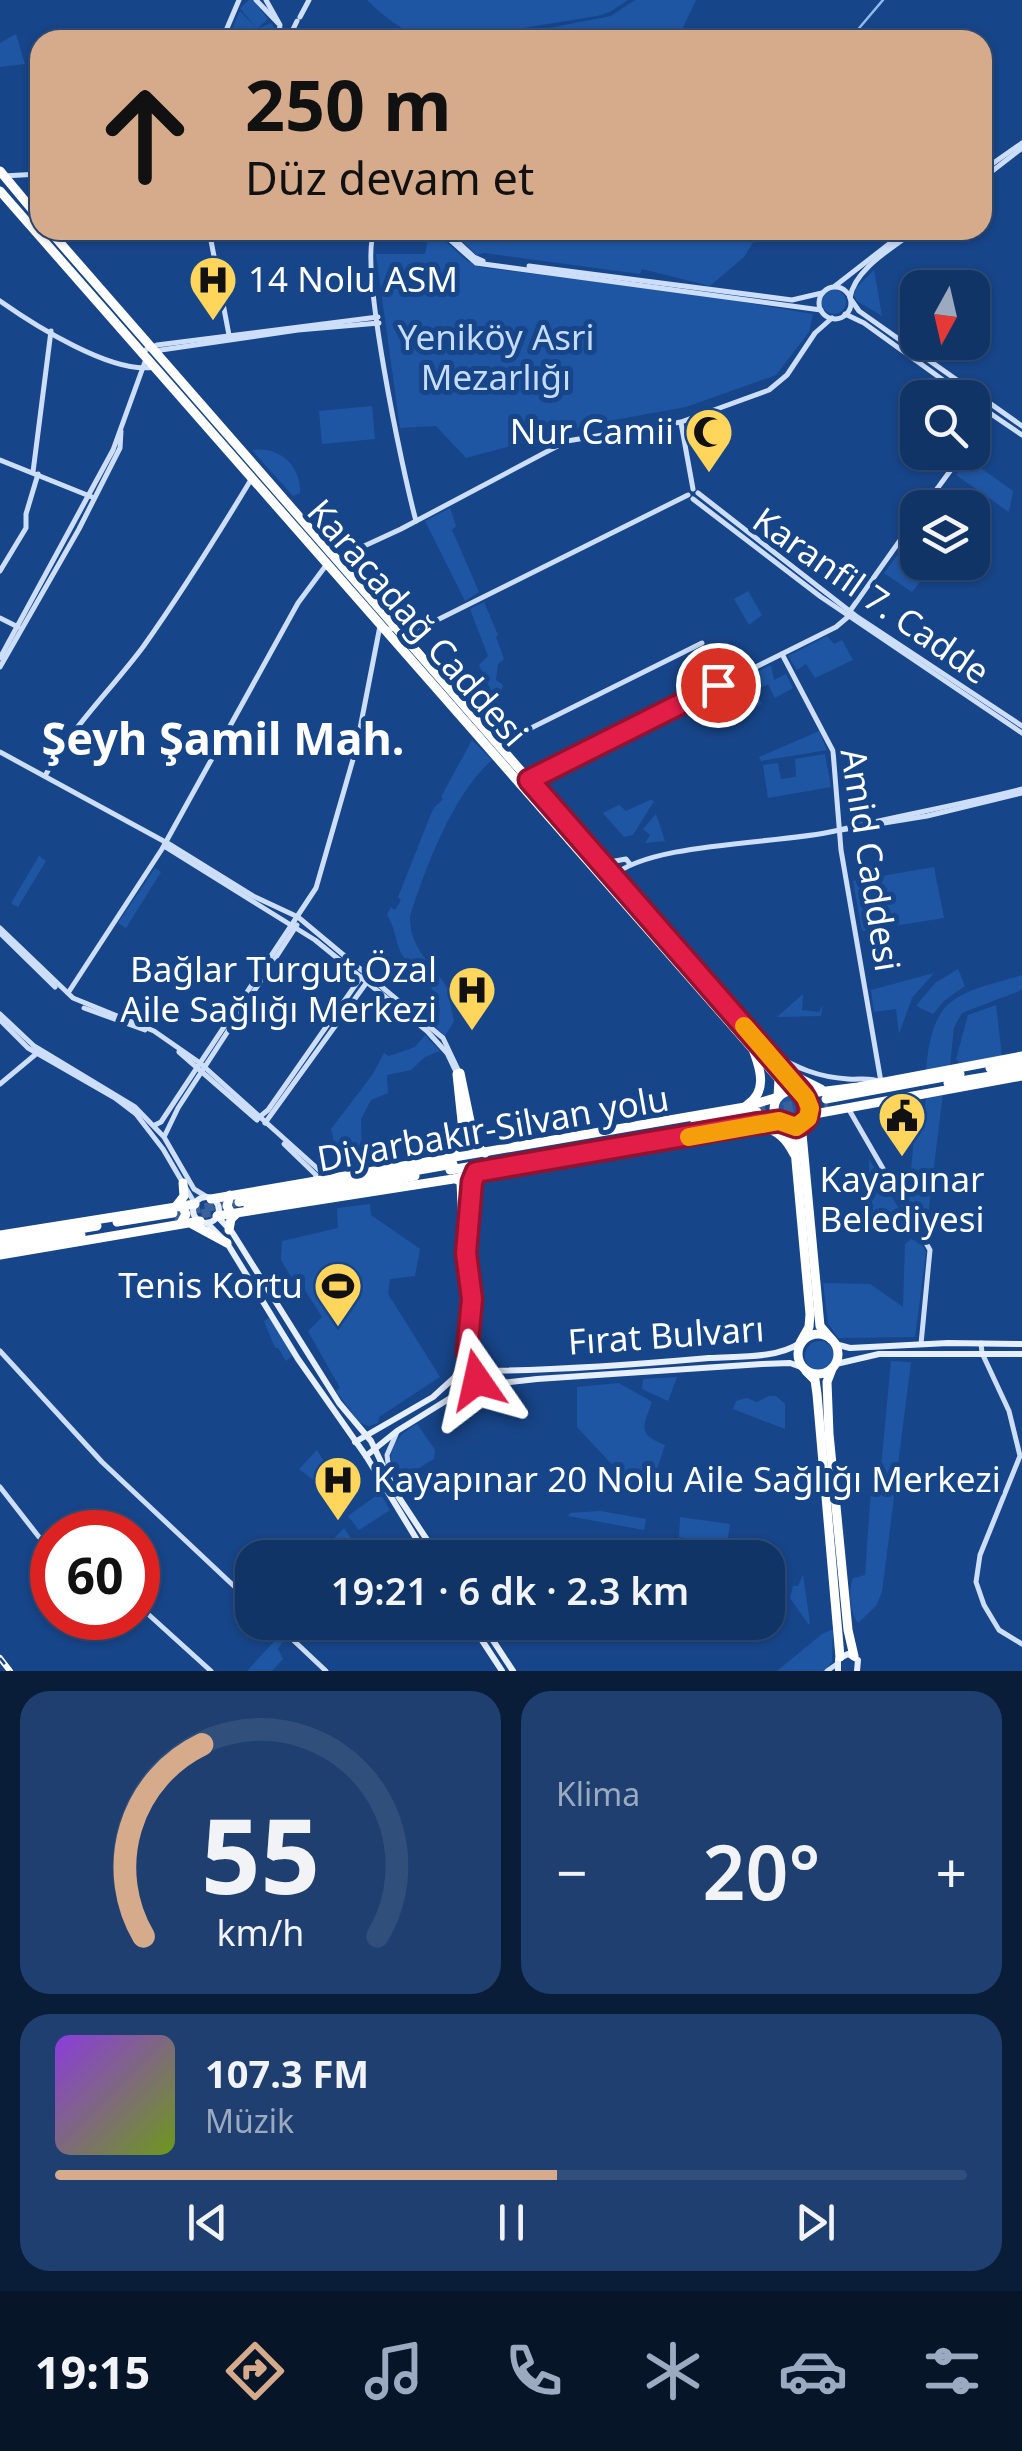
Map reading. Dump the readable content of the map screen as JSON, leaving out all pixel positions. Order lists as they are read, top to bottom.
{
  "streets": {
    "highway": ["Karacadağ Caddesi", "Diyarbakır-Silvan yolu"],
    "main road": ["Fırat Bulvarı"],
    "street": ["Karanfil 7. Cadde", "Amid Caddesi"]
  },
  "districts": ["Şeyh Şamil Mah."],
  "parks": ["Yeniköy Asri Mezarlığı"],
  "places": {
    "hospital": ["14 Nolu ASM", "Bağlar Turgut Özal Aile Sağlığı Merkezi", "Kayapınar 20 Nolu Aile Sağlığı Merkezi"],
    "mosque": ["Nur Camii"],
    "public building": ["Kayapınar Belediyesi"],
    "sports": ["Tenis Kortu"]
  },
  "north": "bottom",
  "page": {
    "turn": ["250 m", "Düz devam et"],
    "limit": "60",
    "trip": "19:21 · 6 dk · 2.3 km",
    "tile": "Klima",
    "heat": ["−", "20°", "+"],
    "song": ["107.3 FM", "Müzik"],
    "tabs": "19:15",
    "gauge": ["55", "km/h"]
  }
}
